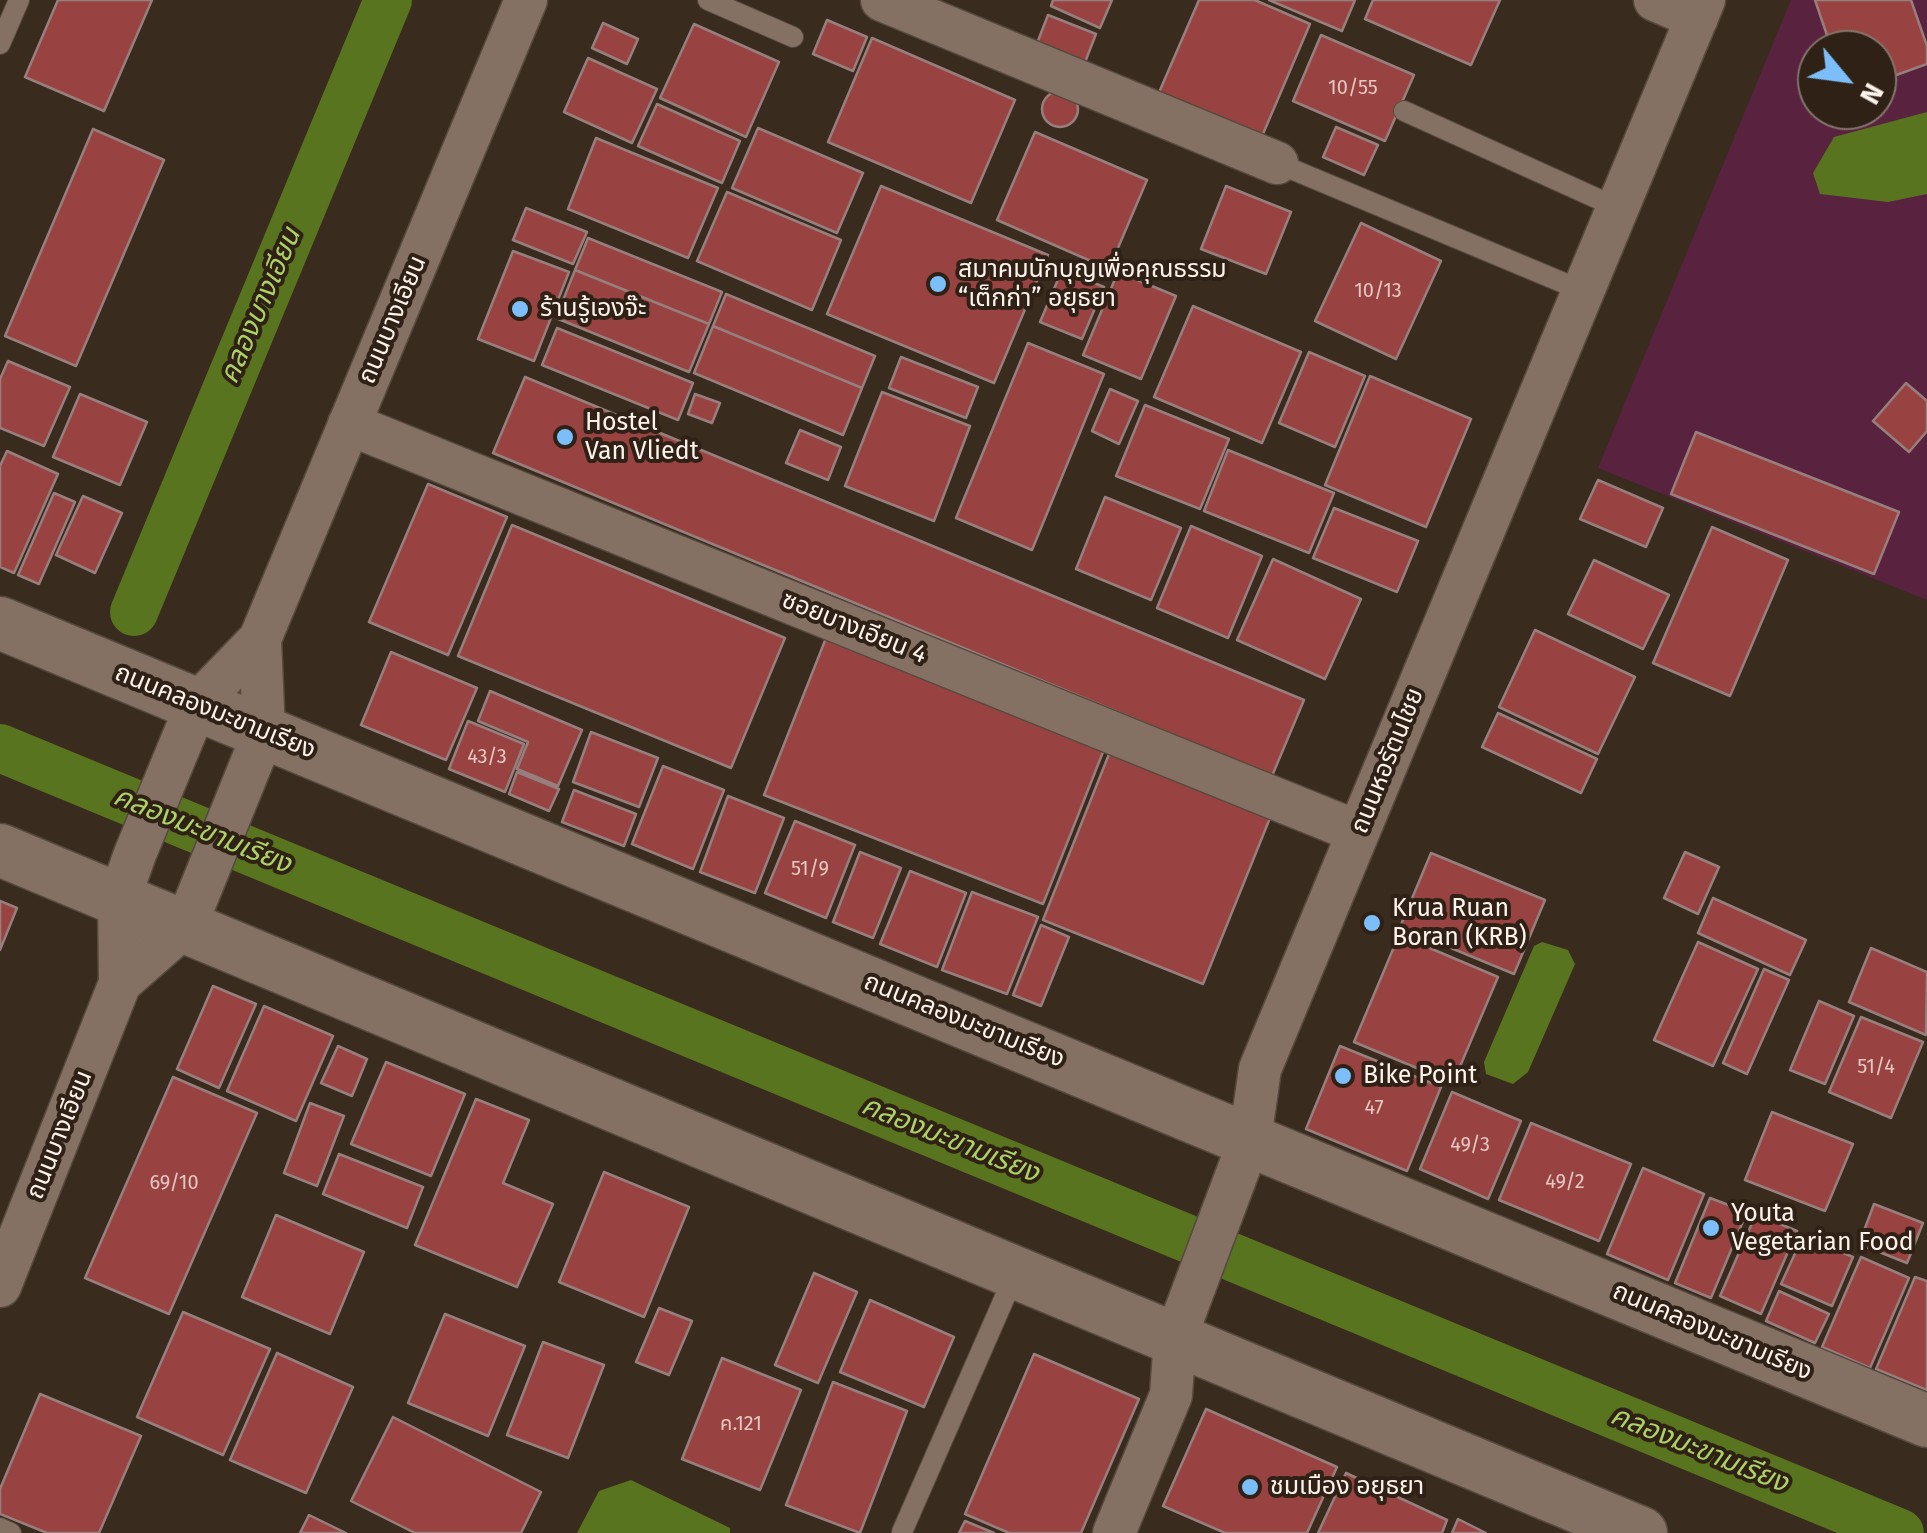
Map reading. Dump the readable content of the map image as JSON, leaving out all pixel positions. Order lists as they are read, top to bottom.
{
  "streets": {
    "street": [
      "ถนนบางเอียน",
      "ซอยบางเอียน 4",
      "ถนนคลองมะขามเรียง",
      "ถนนหอรัตนไชย"
    ]
  },
  "crossings": [
    ["ถนนบางเอียน", "ซอยบางเอียน 4"],
    ["ถนนบางเอียน", "ถนนคลองมะขามเรียง"],
    ["ซอยบางเอียน 4", "ถนนหอรัตนไชย"],
    ["ถนนคลองมะขามเรียง", "ถนนหอรัตนไชย"]
  ],
  "water": ["คลองบางเอียน", "คลองมะขามเรียง"],
  "places": [
    "สมาคมนักบุญเพื่อคุณธรรม “เต็กก่า” อยุธยา",
    "ร้านรู้เองจ๊ะ",
    "Hostel Van Vliedt",
    "Krua Ruan Boran (KRB)",
    "Bike Point",
    "Youta Vegetarian Food",
    "ชมเมือง อยุธยา"
  ],
  "house_numbers": [
    "10/55",
    "10/13",
    "43/3",
    "51/9",
    "51/4",
    "47",
    "49/3",
    "49/2",
    "69/10",
    "ค.121"
  ],
  "north": "bottom right"
}
